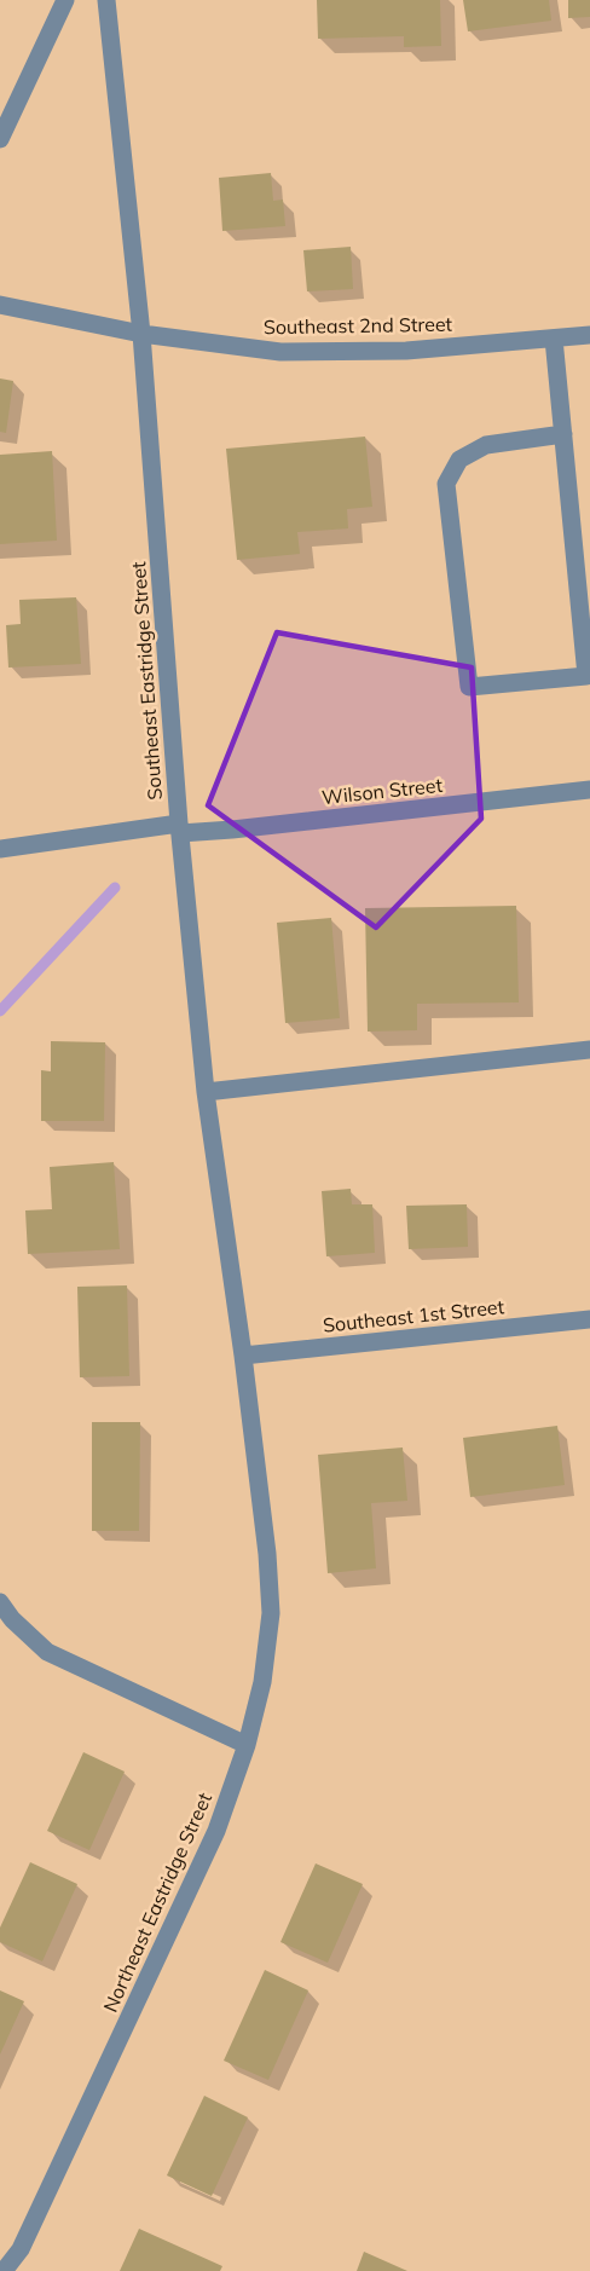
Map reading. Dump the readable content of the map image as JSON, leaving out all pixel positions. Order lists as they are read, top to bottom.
{
  "streets": {
    "street": [
      "Southeast 2nd Street",
      "Southeast Eastridge Street",
      "Wilson Street",
      "Southeast 1st Street",
      "Northeast Eastridge Street"
    ]
  },
  "crossings": [
    ["Southeast 2nd Street", "Southeast Eastridge Street"],
    ["Southeast Eastridge Street", "Wilson Street"],
    ["Southeast Eastridge Street", "Southeast 1st Street"],
    ["Southeast Eastridge Street", "Northeast Eastridge Street"],
    ["Southeast 1st Street", "Northeast Eastridge Street"]
  ]
}
